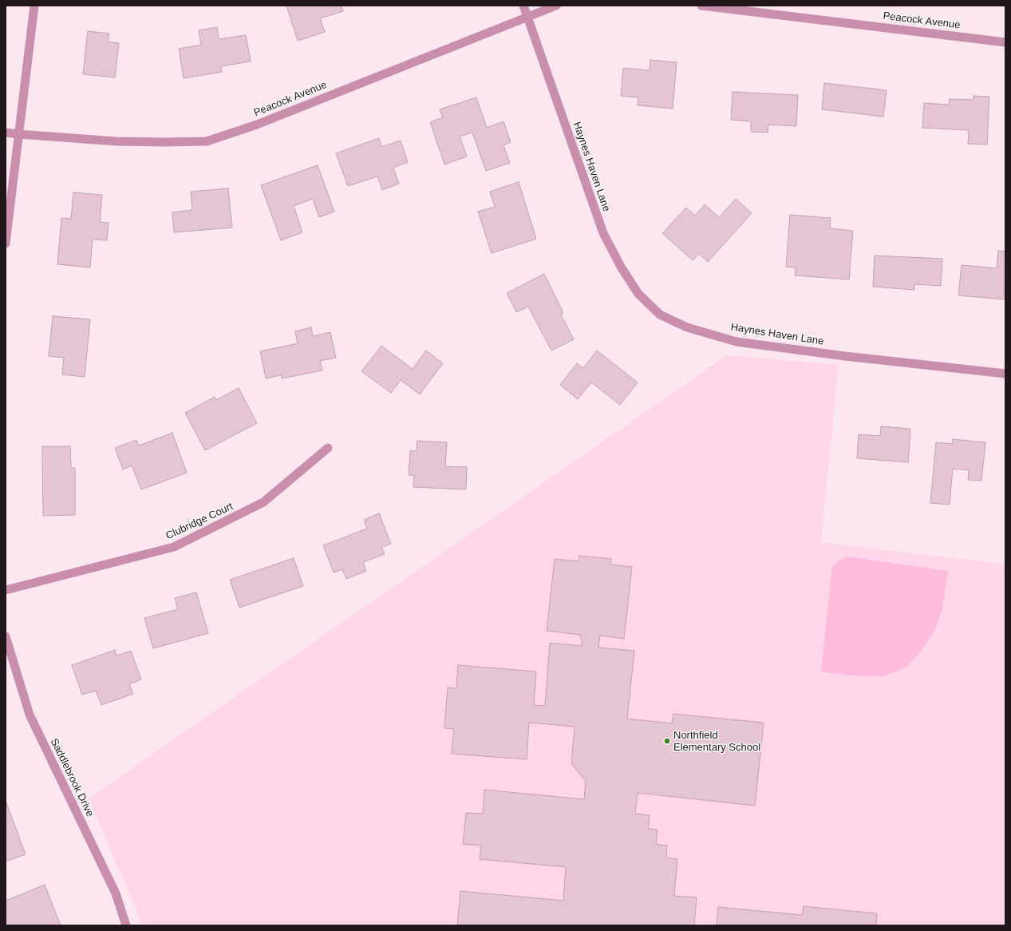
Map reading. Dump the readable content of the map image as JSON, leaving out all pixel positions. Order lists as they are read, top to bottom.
{
  "streets": {
    "street": [
      "Peacock Avenue",
      "Haynes Haven Lane",
      "Clubridge Court",
      "Saddlebrook Drive"
    ]
  },
  "crossings": [
    ["Peacock Avenue", "Haynes Haven Lane"]
  ],
  "places": ["Northfield Elementary School"]
}
